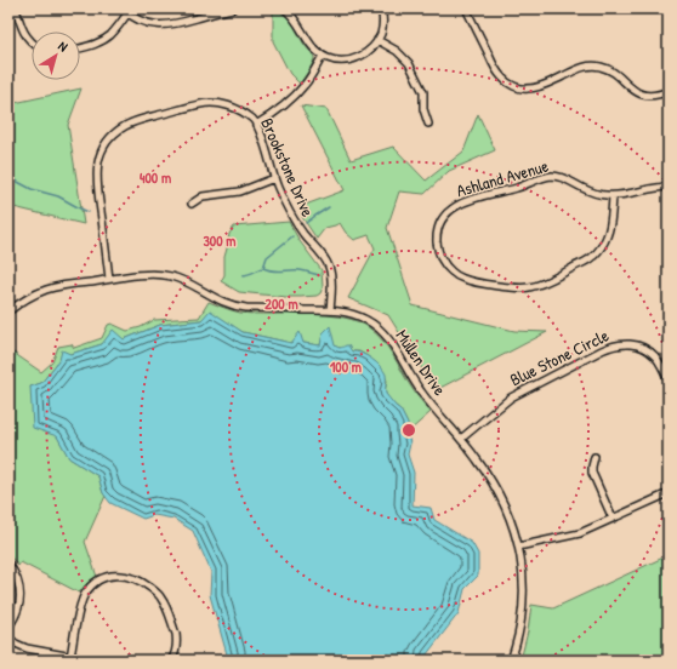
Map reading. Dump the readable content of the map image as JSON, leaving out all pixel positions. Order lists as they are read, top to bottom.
{
  "streets": {
    "street": [
      "Brookstone Drive",
      "Ashland Avenue",
      "Blue Stone Circle",
      "Mullen Drive"
    ]
  },
  "crossings": [
    ["Brookstone Drive", "Mullen Drive"],
    ["Blue Stone Circle", "Mullen Drive"]
  ],
  "north": "top right",
  "rings": [
    "400 m",
    "300 m",
    "200 m",
    "100 m"
  ]
}
